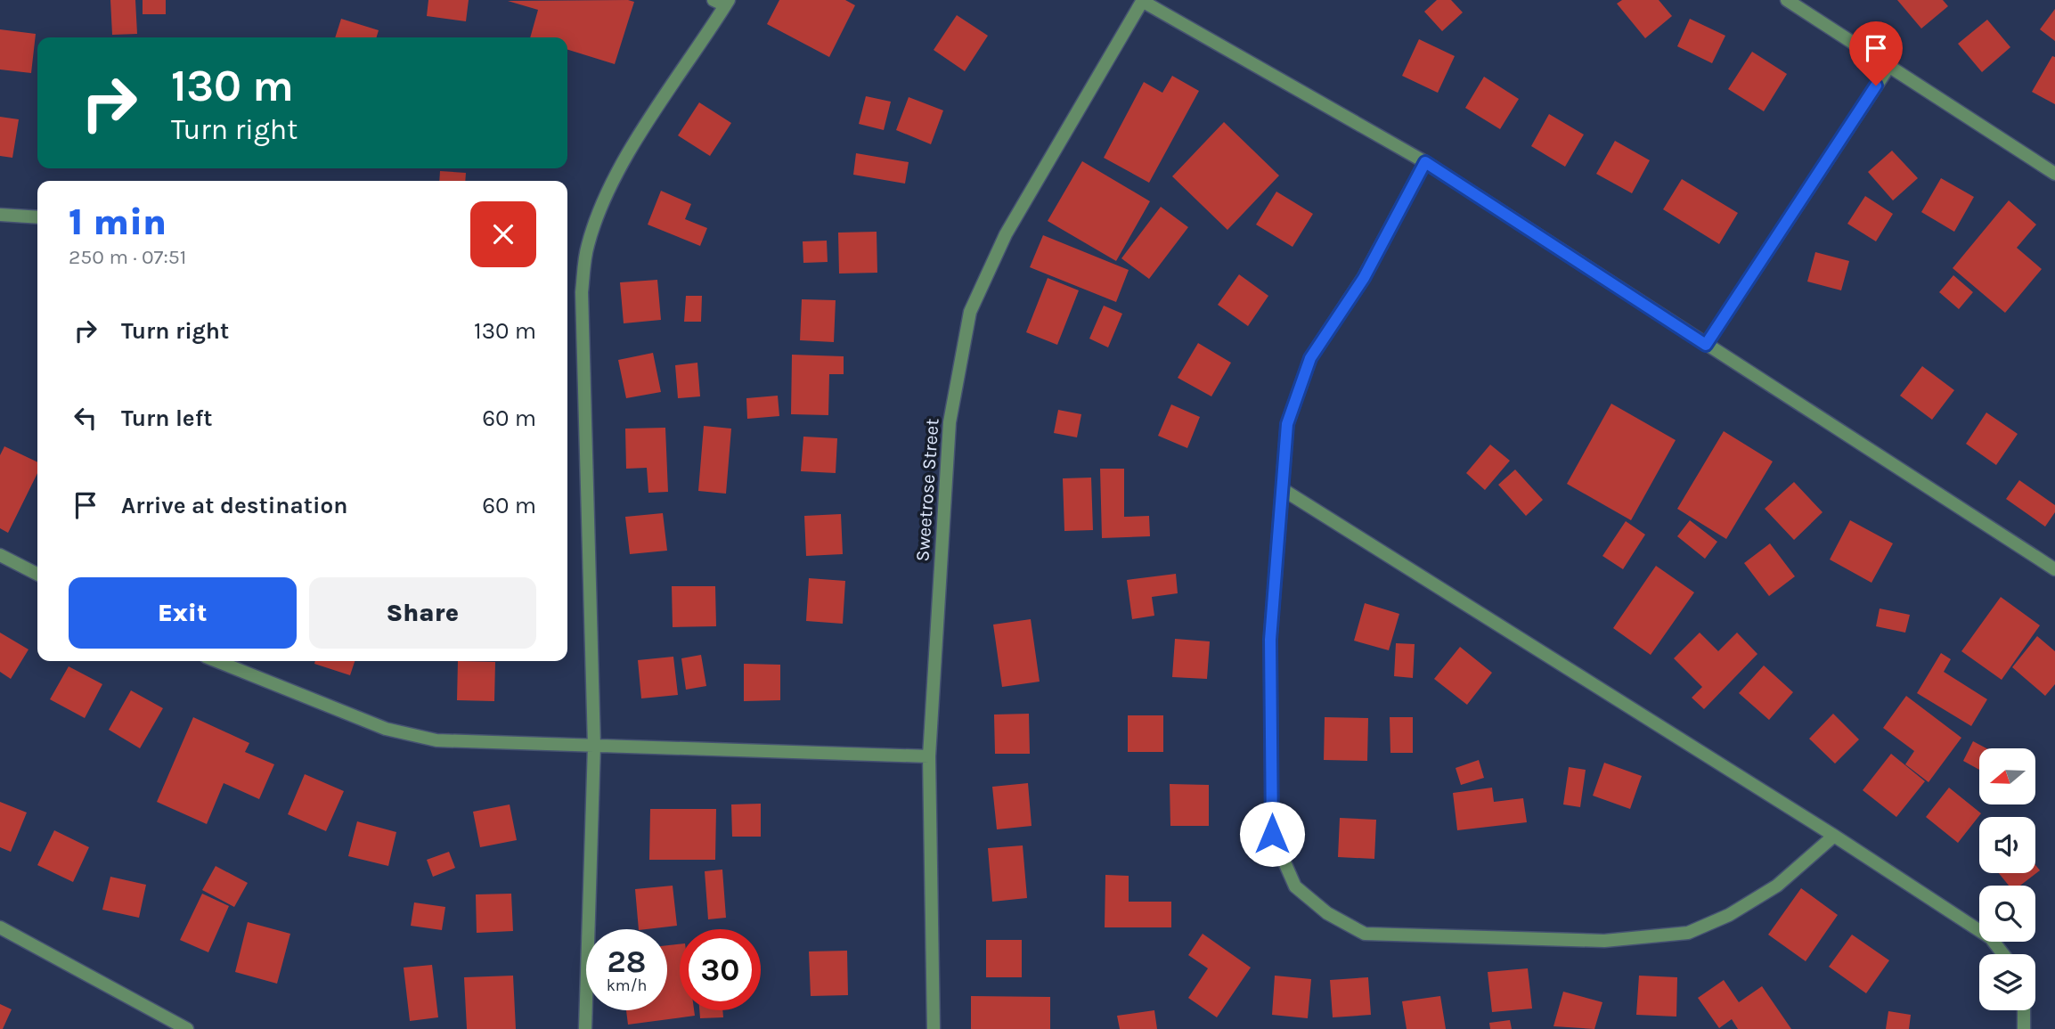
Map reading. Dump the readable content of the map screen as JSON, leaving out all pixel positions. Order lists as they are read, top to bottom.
{
  "streets": {
    "street": ["Sweetrose Street"]
  },
  "north": "left",
  "page": {
    "turn": ["130 m", "Turn right"],
    "heading": ["1 min", "250 m · 07:51"],
    "list": [
      {
        "name": "Turn right",
        "value": "130 m"
      },
      {
        "name": "Turn left",
        "value": "60 m"
      },
      {
        "name": "Arrive at destination",
        "value": "60 m"
      }
    ],
    "buttons": ["Exit", "Share"],
    "speed": "28 km/h",
    "limit": "30"
  }
}
